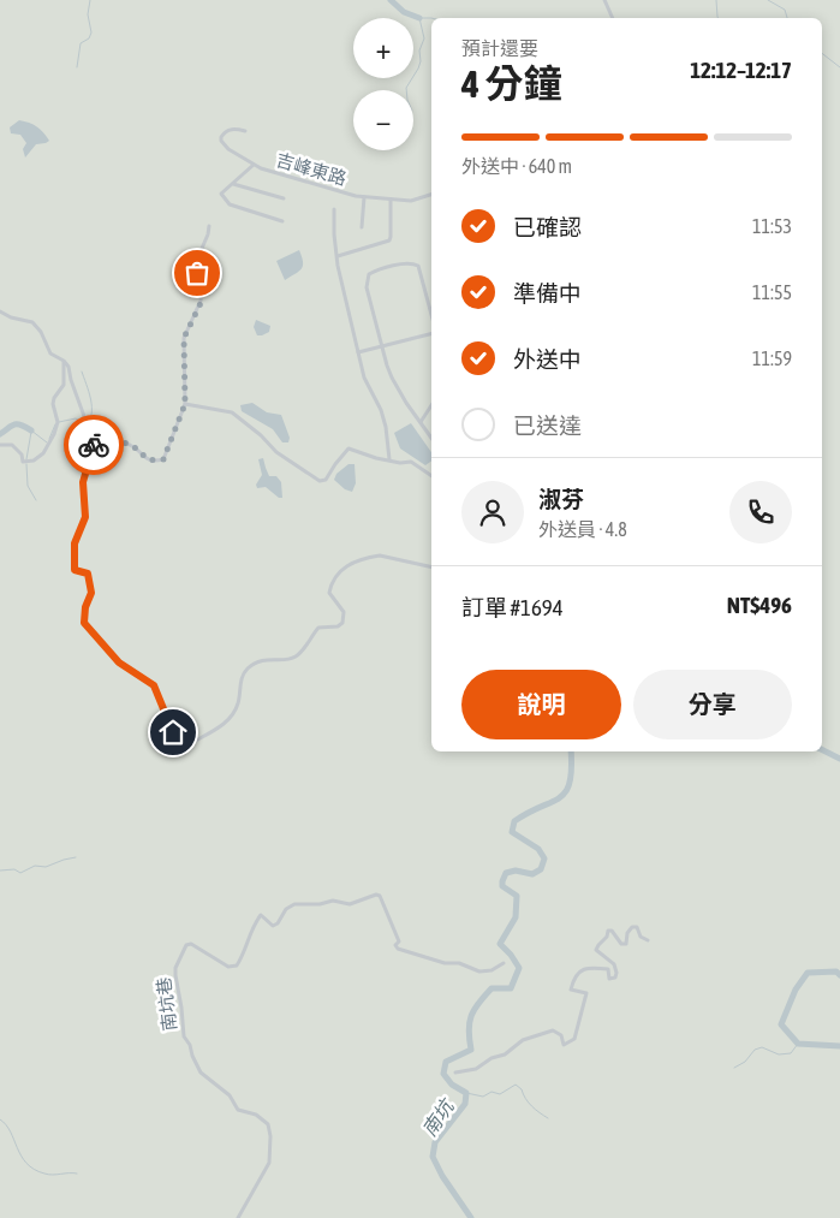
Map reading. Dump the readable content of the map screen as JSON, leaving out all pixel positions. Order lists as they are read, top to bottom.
{
  "streets": {
    "street": ["吉峰東路", "南坑巷"]
  },
  "water": ["南坑"],
  "page": {
    "map_buttons": ["+", "−"],
    "heading": ["4 分鐘", "預計還要", "12:12–12:17"],
    "panel": [
      "淑芬",
      "外送員 · 4.8",
      "訂單 #1694",
      "NT$496"
    ],
    "bar": "外送中 · 640 m",
    "list": [
      ["已確認", "11:53"],
      ["準備中", "11:55"],
      ["外送中", "11:59"],
      "已送達"
    ],
    "buttons": ["說明", "分享"]
  }
}
